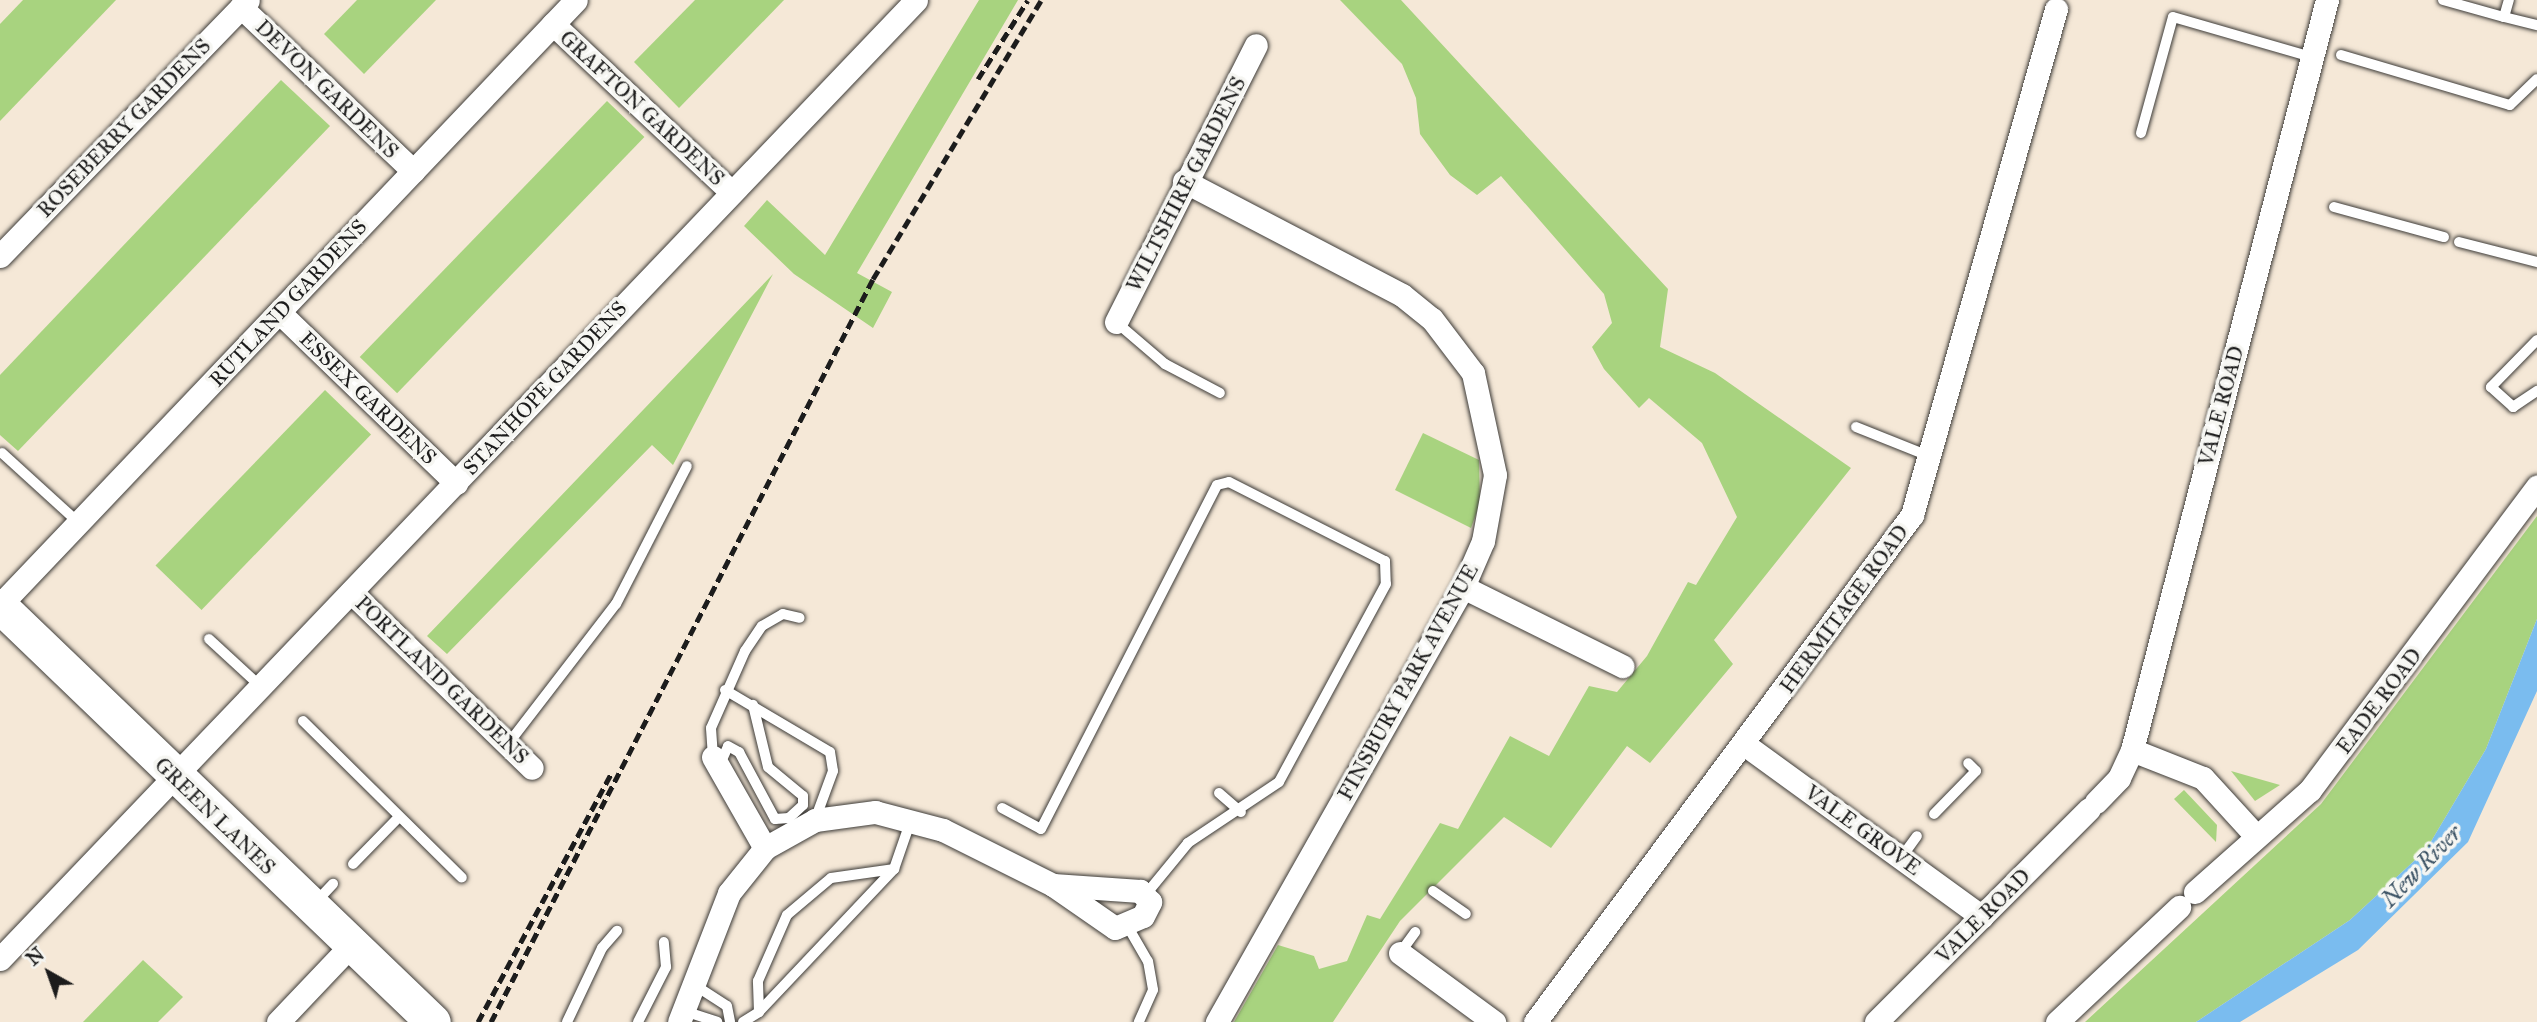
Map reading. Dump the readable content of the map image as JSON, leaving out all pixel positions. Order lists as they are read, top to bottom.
{
  "streets": {
    "main road": ["GREEN LANES"],
    "street": [
      "DEVON GARDENS",
      "GRAFTON GARDENS",
      "ROSEBERRY GARDENS",
      "WILTSHIRE GARDENS",
      "RUTLAND GARDENS",
      "STANHOPE GARDENS",
      "ESSEX GARDENS",
      "VALE ROAD",
      "HERMITAGE ROAD",
      "PORTLAND GARDENS",
      "FINSBURY PARK AVENUE",
      "EADE ROAD",
      "VALE GROVE"
    ]
  },
  "crossings": [
    ["DEVON GARDENS", "ROSEBERRY GARDENS"],
    ["DEVON GARDENS", "RUTLAND GARDENS"],
    ["GRAFTON GARDENS", "RUTLAND GARDENS"],
    ["GRAFTON GARDENS", "STANHOPE GARDENS"],
    ["WILTSHIRE GARDENS", "FINSBURY PARK AVENUE"],
    ["RUTLAND GARDENS", "ESSEX GARDENS"],
    ["RUTLAND GARDENS", "GREEN LANES"],
    ["STANHOPE GARDENS", "ESSEX GARDENS"],
    ["STANHOPE GARDENS", "PORTLAND GARDENS"],
    ["STANHOPE GARDENS", "GREEN LANES"],
    ["VALE ROAD", "VALE GROVE"],
    ["HERMITAGE ROAD", "VALE GROVE"]
  ],
  "water": ["New River"],
  "north": "top left"
}
